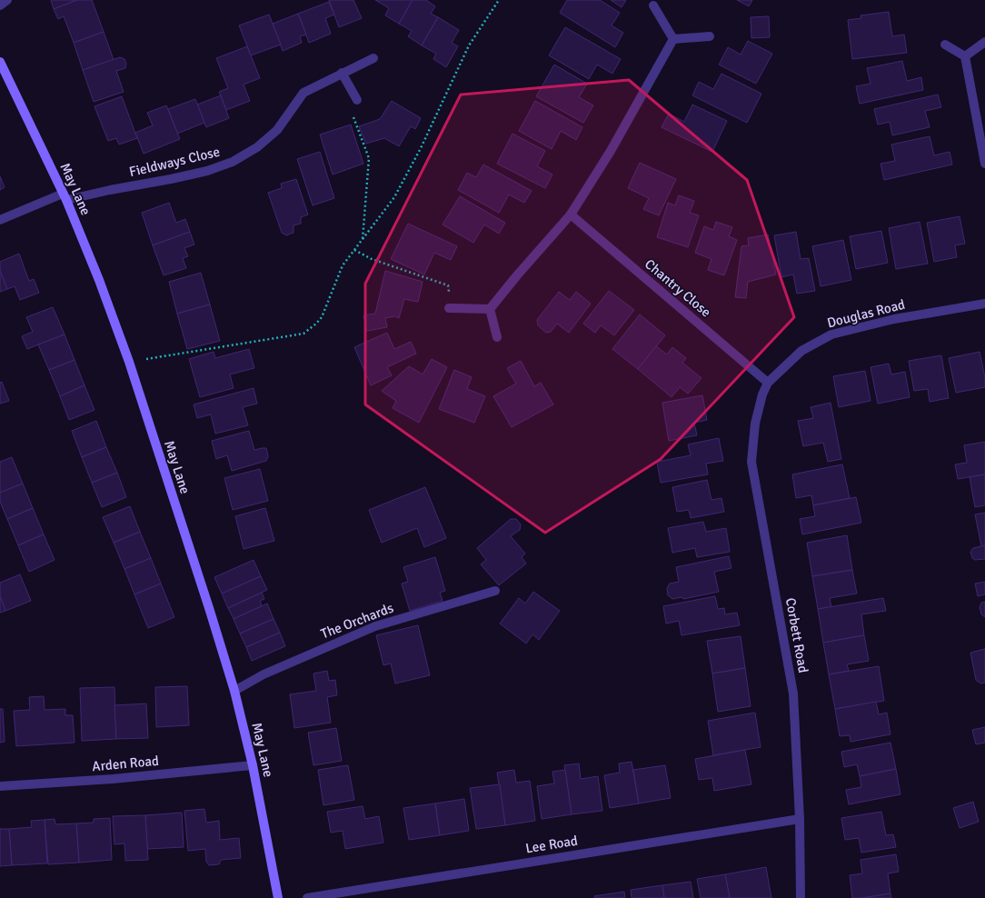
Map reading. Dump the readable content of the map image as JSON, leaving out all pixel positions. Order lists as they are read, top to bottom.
{
  "streets": {
    "street": [
      "Fieldways Close",
      "May Lane",
      "Chantry Close",
      "Douglas Road",
      "The Orchards",
      "Corbett Road",
      "Arden Road",
      "Lee Road"
    ]
  },
  "crossings": [
    ["Fieldways Close", "May Lane"],
    ["May Lane", "The Orchards"],
    ["May Lane", "Arden Road"],
    ["Chantry Close", "Douglas Road"],
    ["Chantry Close", "Corbett Road"],
    ["Douglas Road", "Corbett Road"],
    ["Corbett Road", "Lee Road"]
  ]
}
